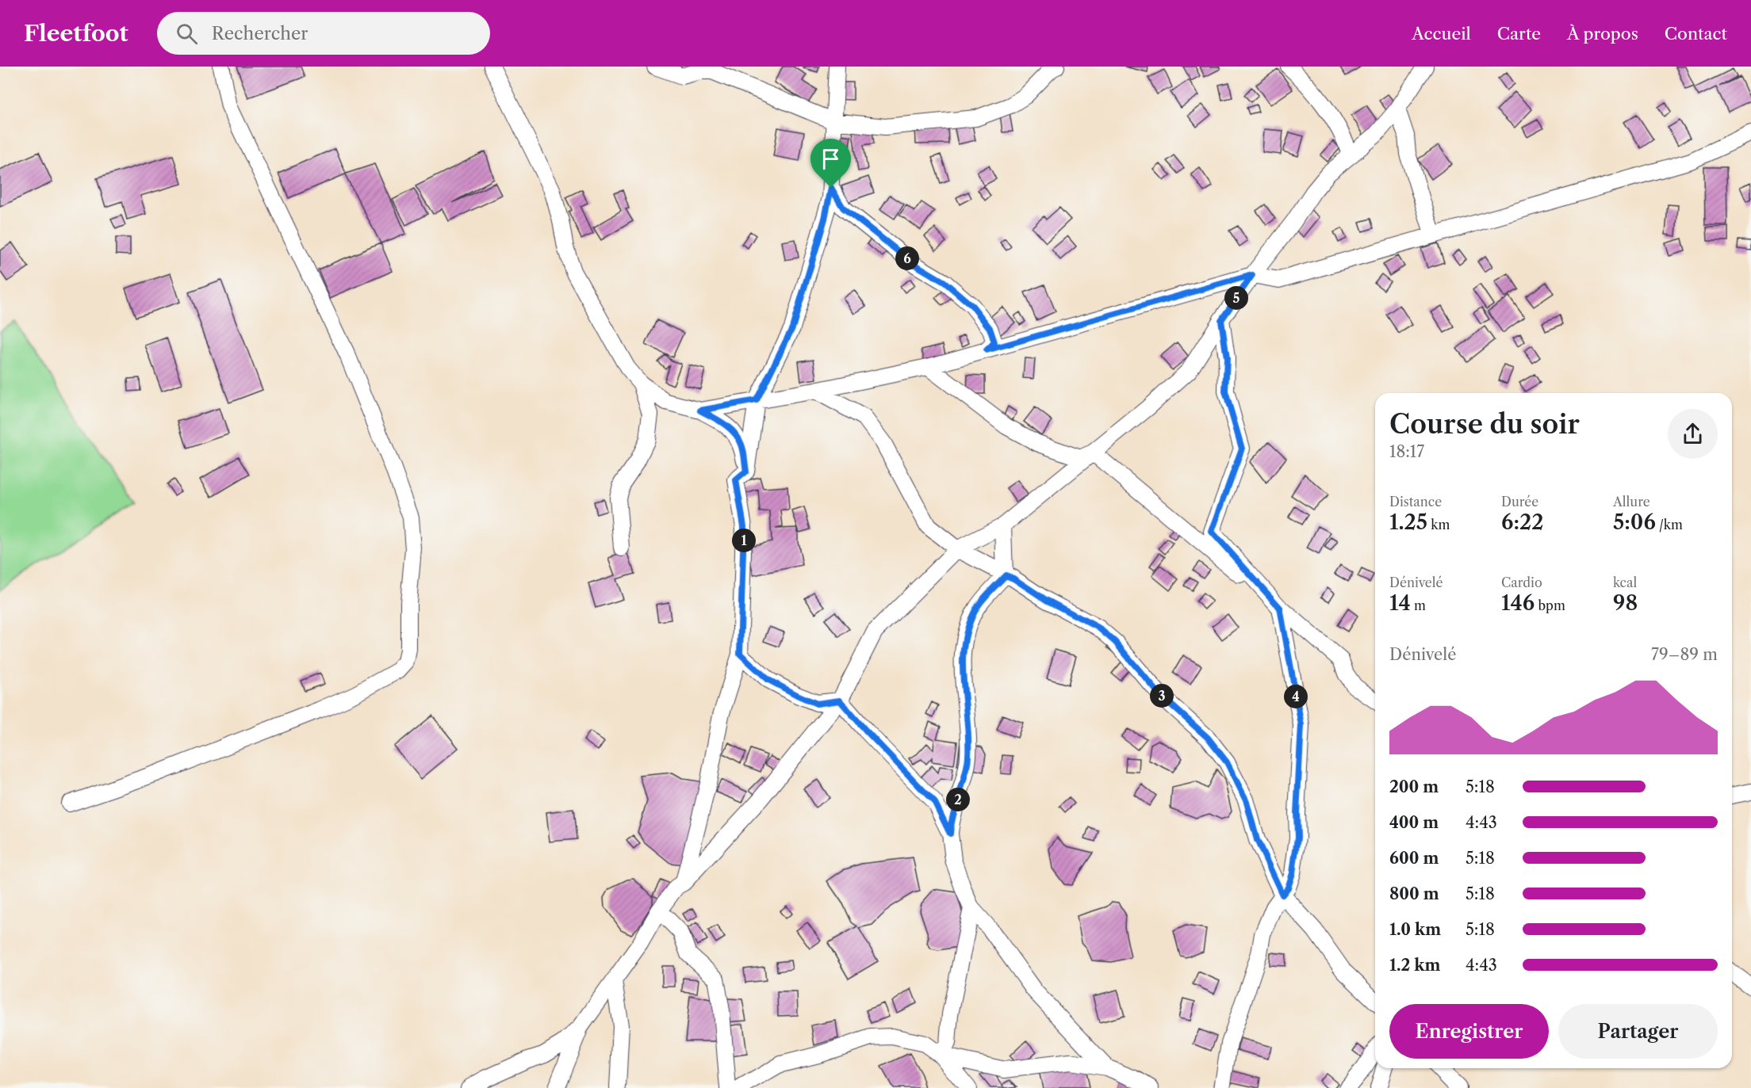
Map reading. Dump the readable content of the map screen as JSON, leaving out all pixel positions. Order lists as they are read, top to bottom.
{
  "page": {
    "header": "Fleetfoot",
    "search": "Rechercher",
    "nav": [
      "Accueil",
      "Carte",
      "À propos",
      "Contact"
    ],
    "pins": [
      "6",
      "5",
      "1",
      "3",
      "4",
      "2"
    ],
    "heading": ["Course du soir", "18:17"],
    "stats": [
      ["Distance", "1.25 km"],
      ["Durée", "6:22"],
      ["Allure", "5:06 /km"],
      ["Dénivelé", "14 m"],
      ["Cardio", "146 bpm"],
      ["kcal", "98"]
    ],
    "chart": ["Dénivelé", "79–89 m"],
    "list": [
      {
        "name": "200 m",
        "note": "5:18"
      },
      {
        "name": "400 m",
        "note": "4:43"
      },
      {
        "name": "600 m",
        "note": "5:18"
      },
      {
        "name": "800 m",
        "note": "5:18"
      },
      {
        "name": "1.0 km",
        "note": "5:18"
      },
      {
        "name": "1.2 km",
        "note": "4:43"
      }
    ],
    "buttons": ["Enregistrer", "Partager"]
  }
}
